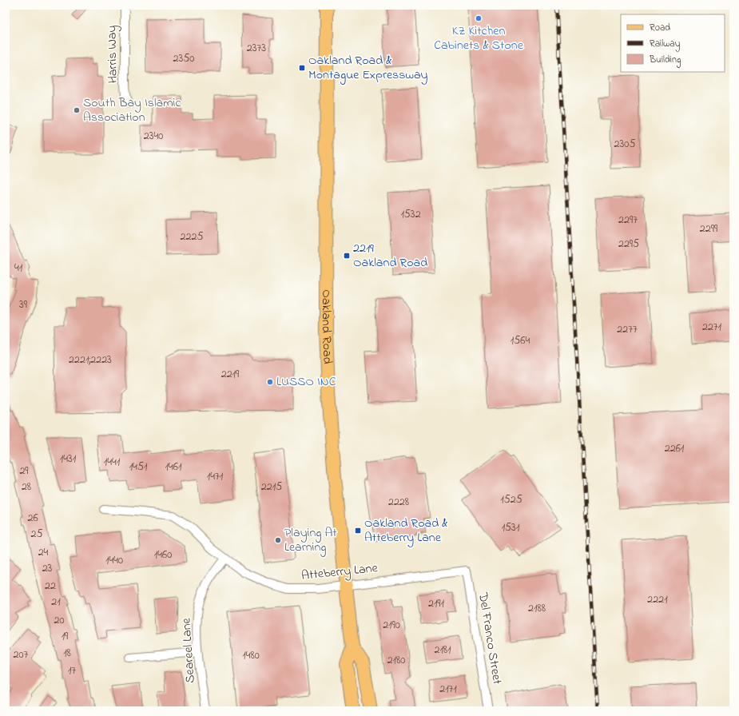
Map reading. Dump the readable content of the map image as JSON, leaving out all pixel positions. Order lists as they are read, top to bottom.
{
  "streets": {
    "main road": ["Oakland Road"],
    "street": [
      "Harris Way",
      "Atteberry Lane",
      "Del Franco Street",
      "Seareel Lane"
    ]
  },
  "crossings": [
    ["Oakland Road", "Atteberry Lane"],
    ["Atteberry Lane", "Del Franco Street"],
    ["Atteberry Lane", "Seareel Lane"]
  ],
  "places": {
    "other": [
      "KZ Kitchen Cabinets & Stone",
      "South Bay Islamic Association",
      "LUSSO INC",
      "Playing At Learning"
    ],
    "transit": ["Oakland Road & Montague Expressway", "2219 Oakland Road", "Oakland Road & Atteberry Lane"]
  },
  "house_numbers": [
    "2373",
    "2350",
    "2340",
    "2305",
    "1532",
    "2297",
    "2299",
    "2225",
    "2295",
    "41",
    "39",
    "2271",
    "2277",
    "1564",
    "2221;2223",
    "2219",
    "2261",
    "1431",
    "1441",
    "1451",
    "1461",
    "29",
    "1471",
    "28",
    "2215",
    "1525",
    "2228",
    "26",
    "1531",
    "25",
    "24",
    "1460",
    "1440",
    "23",
    "22",
    "2221",
    "21",
    "2191",
    "2188",
    "20",
    "2190",
    "19",
    "2181",
    "18",
    "207",
    "1480",
    "2180",
    "17",
    "2171"
  ],
  "legend": ["Road", "Railway", "Building"]
}
